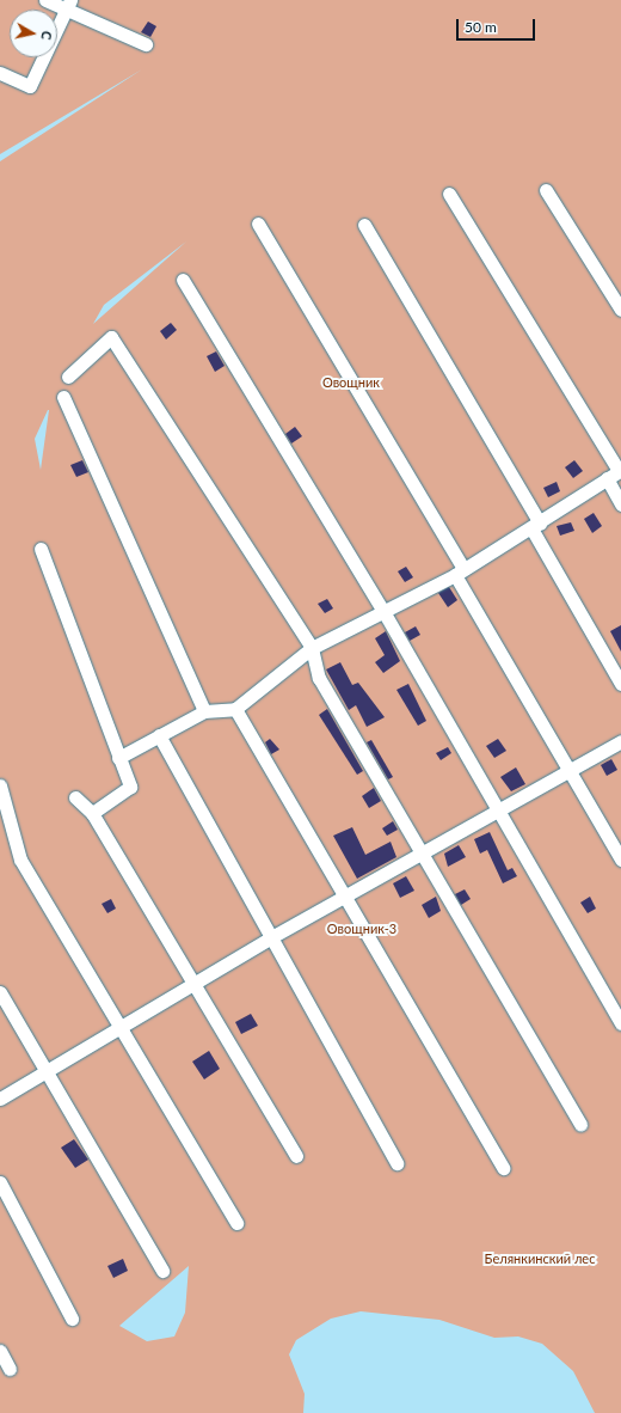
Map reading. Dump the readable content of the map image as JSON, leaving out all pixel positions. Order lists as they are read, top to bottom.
{
  "parks": ["Овощник", "Овощник-3", "Белянкинский лес"],
  "scale_bar": "50 m",
  "north": "right"
}
